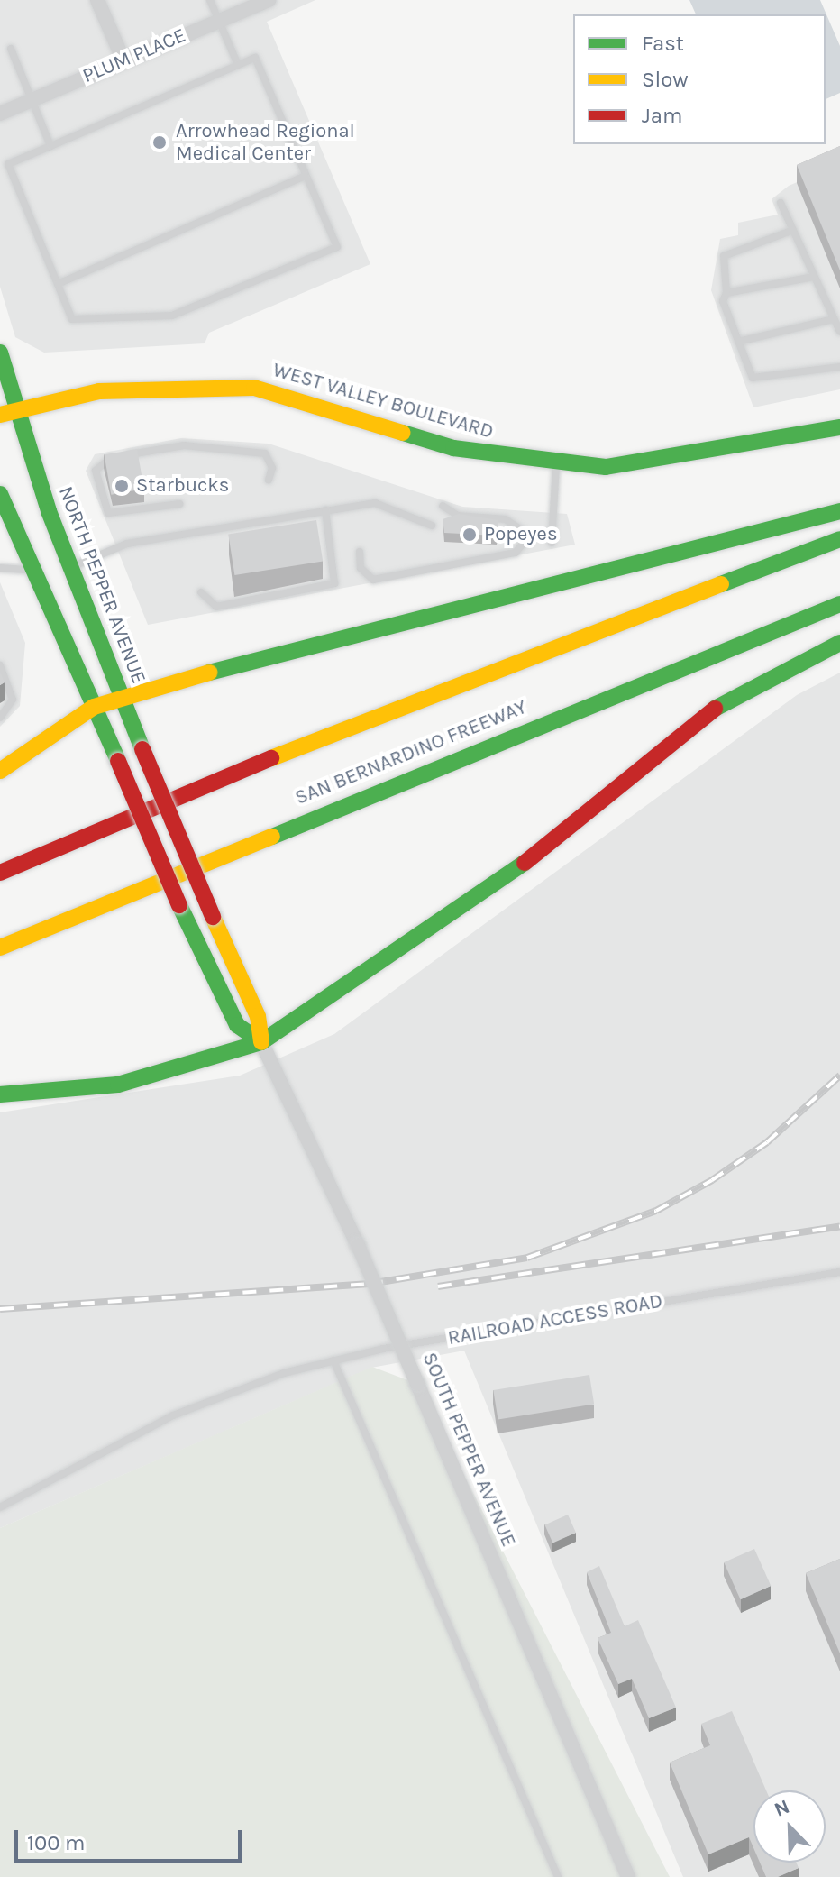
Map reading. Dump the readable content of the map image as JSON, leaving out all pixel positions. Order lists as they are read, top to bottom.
{
  "streets": {
    "main road": [
      "WEST VALLEY BOULEVARD",
      "NORTH PEPPER AVENUE",
      "SAN BERNARDINO FREEWAY",
      "SOUTH PEPPER AVENUE"
    ],
    "street": ["PLUM PLACE"],
    "lane": ["RAILROAD ACCESS ROAD"]
  },
  "crossings": [
    ["WEST VALLEY BOULEVARD", "NORTH PEPPER AVENUE"],
    ["NORTH PEPPER AVENUE", "SOUTH PEPPER AVENUE"]
  ],
  "places": ["Arrowhead Regional Medical Center", "Starbucks", "Popeyes"],
  "legend": ["Fast", "Slow", "Jam"],
  "scale_bar": "100 m",
  "north": "top left"
}
